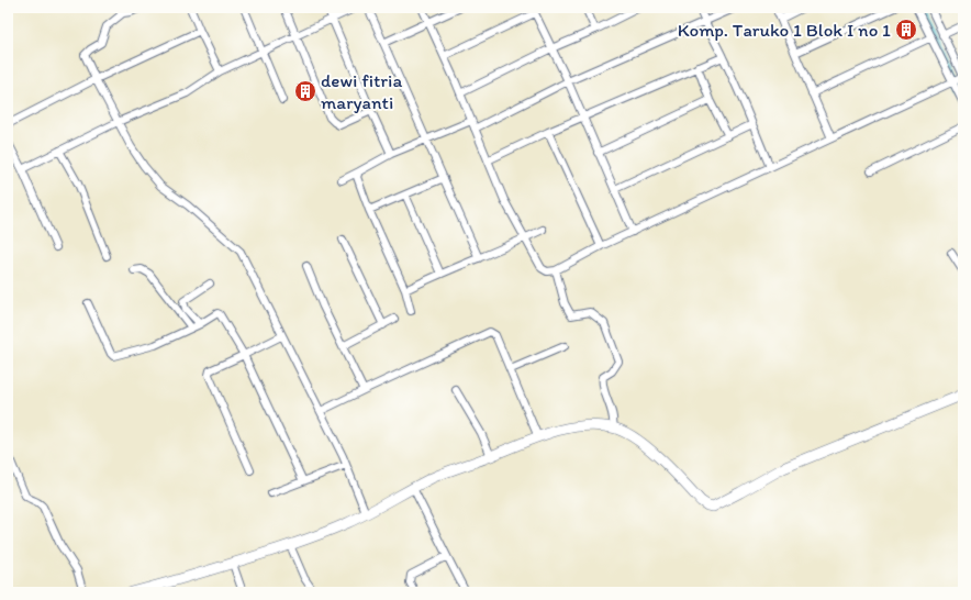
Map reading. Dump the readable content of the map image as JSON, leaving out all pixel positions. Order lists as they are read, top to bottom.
{
  "places": {
    "building": ["Komp. Taruko 1 Blok I no 1", "dewi fitria maryanti"]
  }
}
